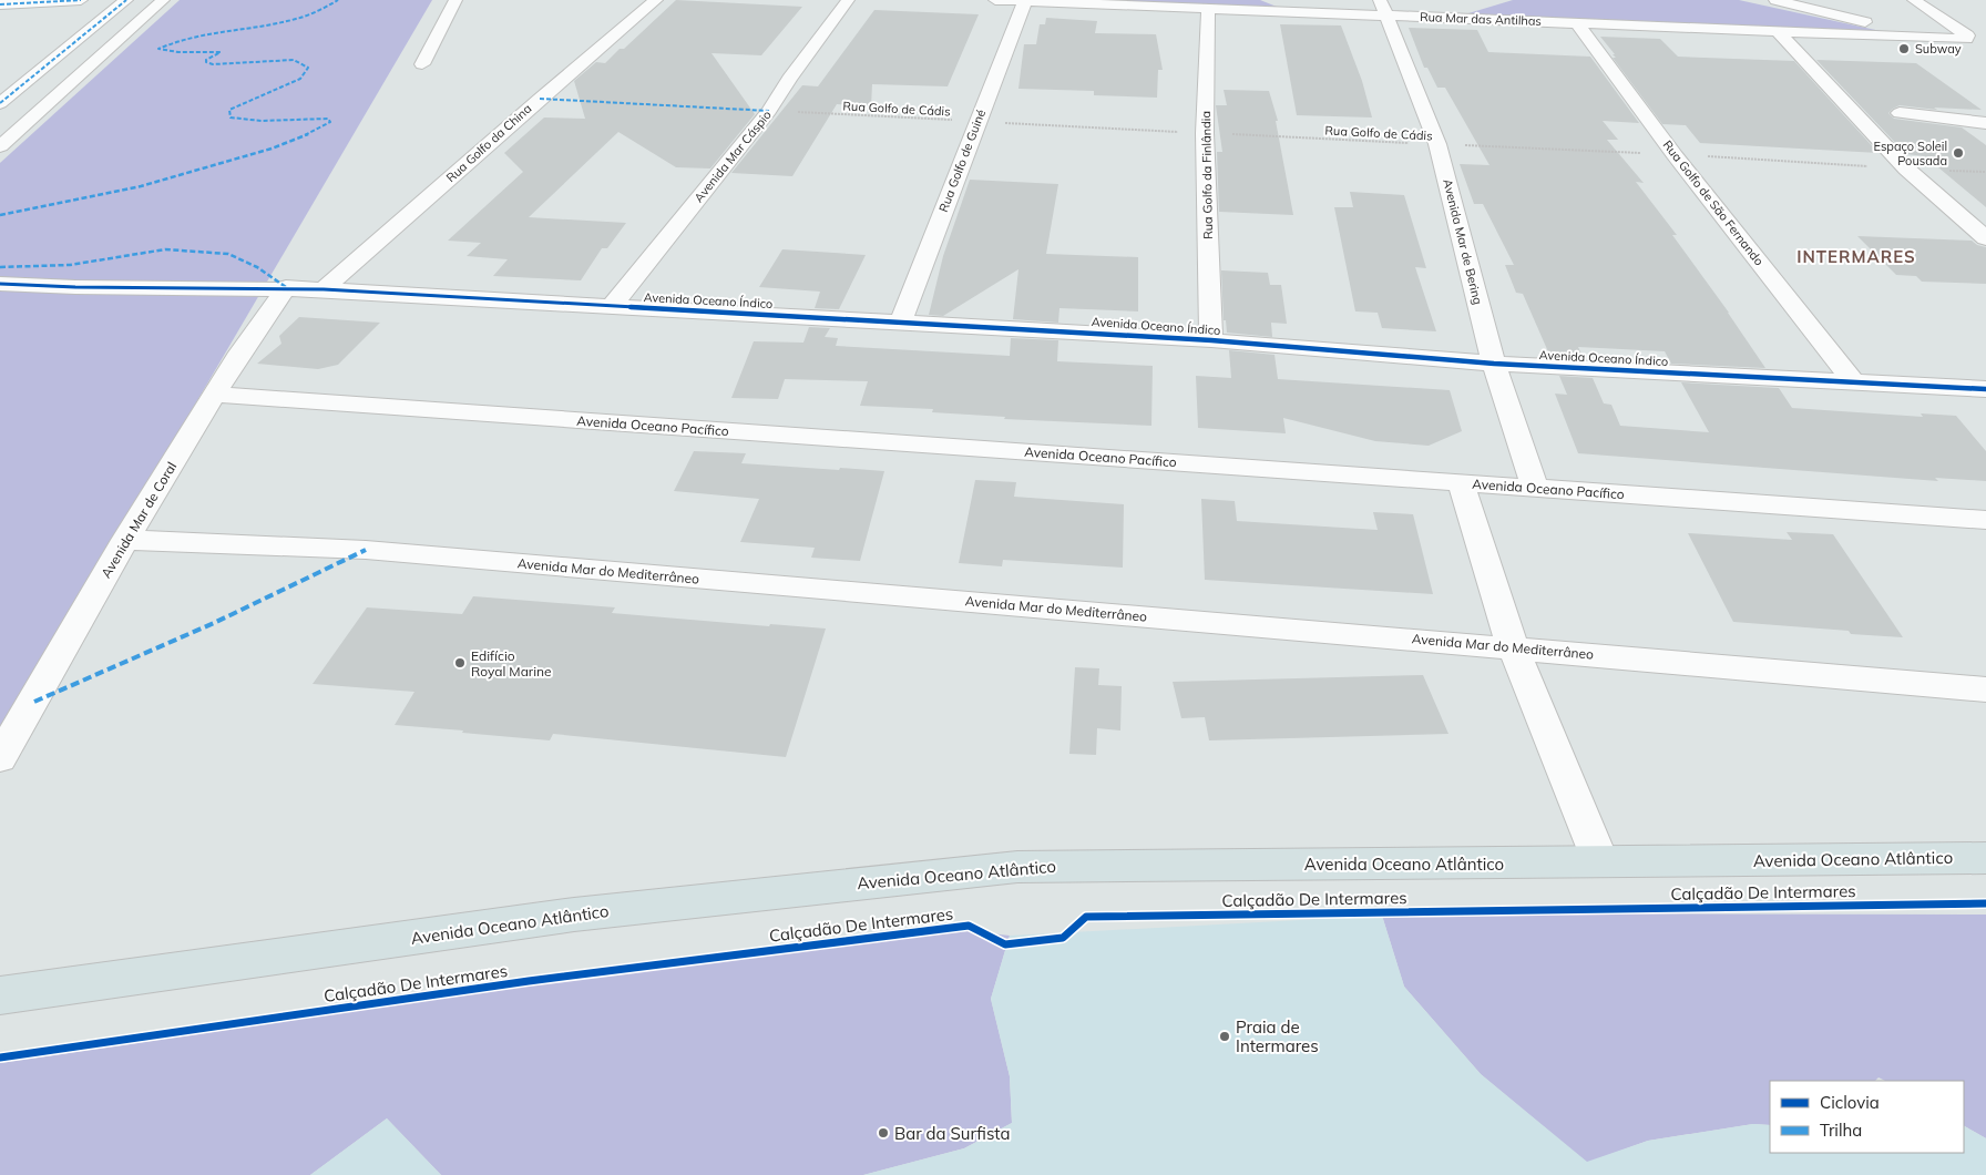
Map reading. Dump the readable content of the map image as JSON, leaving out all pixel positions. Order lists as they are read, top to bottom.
{
  "streets": {
    "main road": ["Avenida Oceano Atlântico"],
    "street": [
      "Rua Mar das Antilhas",
      "Rua Golfo da China",
      "Avenida Mar Cáspio",
      "Rua Golfo de Guiné",
      "Rua Golfo da Finlândia",
      "Rua Golfo de São Fernando",
      "Avenida Mar de Bering",
      "Avenida Oceano Índico",
      "Avenida Oceano Pacífico",
      "Avenida Mar de Coral",
      "Avenida Mar do Mediterrâneo"
    ],
    "path": ["Rua Golfo de Cádis"],
    "cycle path": ["Calçadão De Intermares"]
  },
  "crossings": [
    ["Rua Mar das Antilhas", "Rua Golfo de Guiné"],
    ["Rua Mar das Antilhas", "Rua Golfo da Finlândia"],
    ["Rua Mar das Antilhas", "Rua Golfo de São Fernando"],
    ["Rua Mar das Antilhas", "Avenida Mar de Bering"],
    ["Rua Golfo de Cádis", "Avenida Mar Cáspio"],
    ["Rua Golfo de Cádis", "Rua Golfo de Guiné"],
    ["Rua Golfo de Cádis", "Rua Golfo da Finlândia"],
    ["Rua Golfo de Cádis", "Rua Golfo de São Fernando"],
    ["Rua Golfo de Cádis", "Avenida Mar de Bering"],
    ["Rua Golfo da China", "Avenida Oceano Índico"],
    ["Avenida Mar Cáspio", "Avenida Oceano Índico"],
    ["Rua Golfo de Guiné", "Avenida Oceano Índico"],
    ["Rua Golfo da Finlândia", "Avenida Oceano Índico"],
    ["Rua Golfo de São Fernando", "Avenida Oceano Índico"],
    ["Avenida Mar de Bering", "Avenida Oceano Índico"],
    ["Avenida Mar de Bering", "Avenida Oceano Pacífico"],
    ["Avenida Oceano Índico", "Avenida Mar de Coral"],
    ["Avenida Oceano Pacífico", "Avenida Mar de Coral"],
    ["Avenida Mar de Coral", "Avenida Mar do Mediterrâneo"]
  ],
  "districts": ["INTERMARES"],
  "places": [
    "Subway",
    "Espaço Soleil Pousada",
    "Edifício Royal Marine",
    "Praia de Intermares",
    "Bar da Surfista"
  ],
  "legend": ["Ciclovia", "Trilha"]
}
